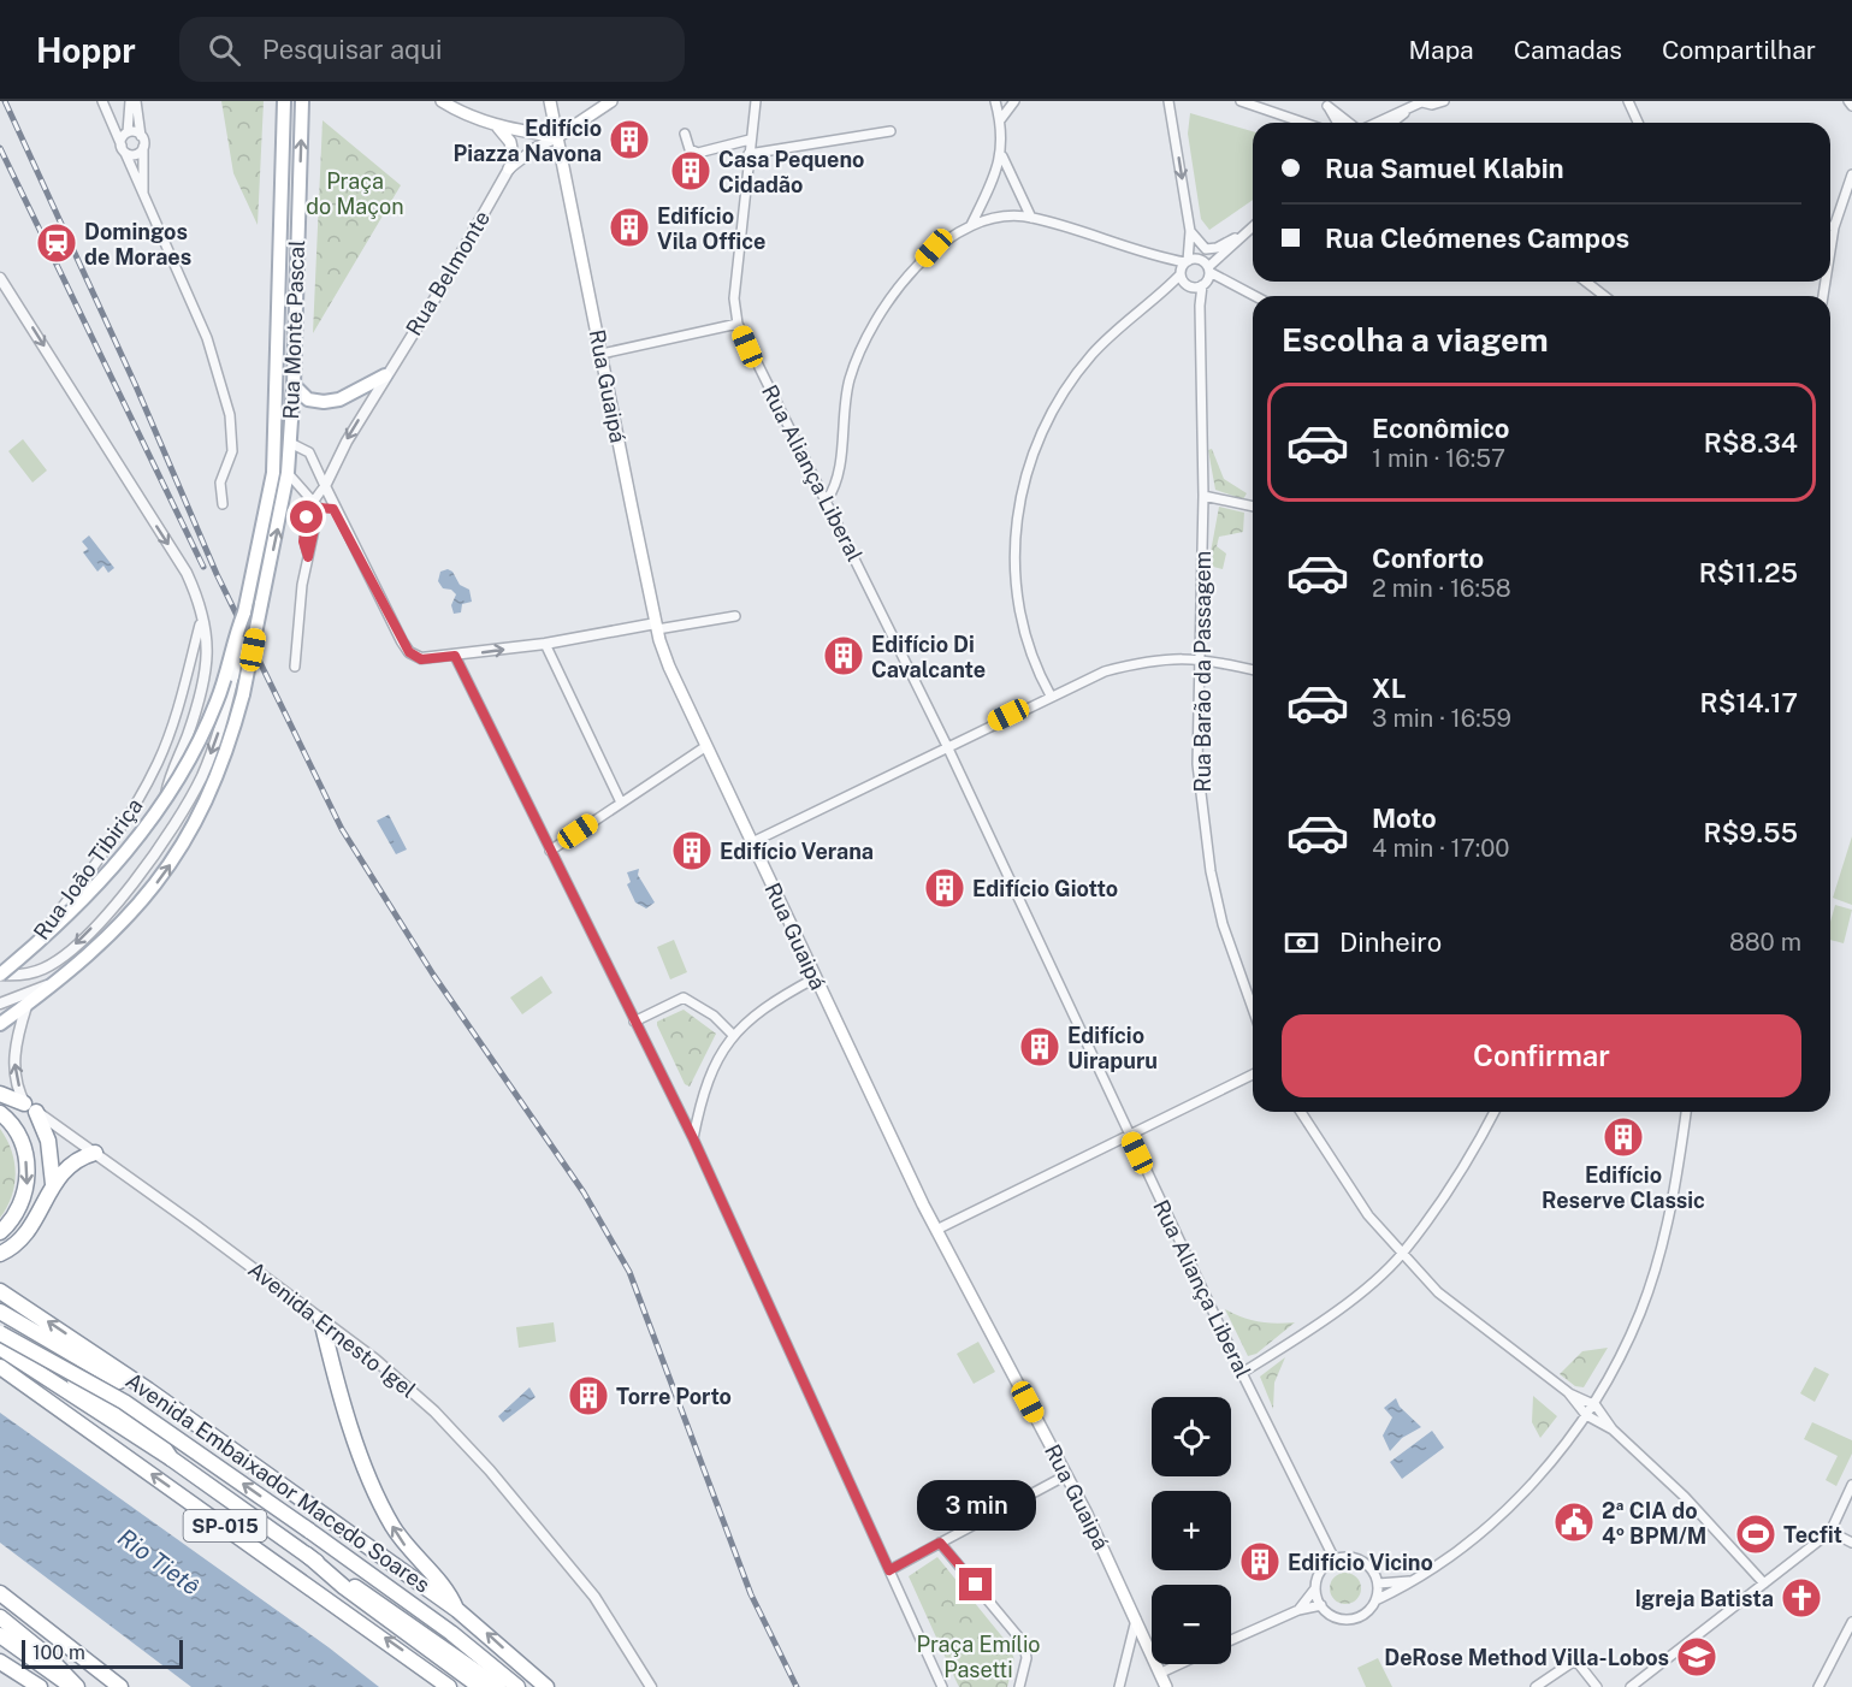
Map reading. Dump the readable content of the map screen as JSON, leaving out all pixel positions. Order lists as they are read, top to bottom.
{
  "streets": {
    "highway": ["Avenida Embaixador Macedo Soares", "SP-015"],
    "main road": ["Rua Belmonte", "Rua Monte Pascal", "Rua Guaipá"],
    "street": [
      "Rua Aliança Liberal",
      "Rua Barão da Passagem",
      "Rua João Tibiriça",
      "Avenida Ernesto Igel"
    ]
  },
  "crossings": [
    ["Rua Belmonte", "Rua Guaipá"],
    ["Rua Monte Pascal", "Rua João Tibiriça"]
  ],
  "water": ["Rio Tietê"],
  "parks": ["Praça do Maçon", "Praça Emílio Pasetti"],
  "places": {
    "building": [
      "Edifício Piazza Navona",
      "Casa Pequeno Cidadão",
      "Edifício Vila Office",
      "Edifício Di Cavalcante",
      "Edifício Verana",
      "Edifício Giotto",
      "Edifício Uirapuru",
      "Edifício Reserve Classic",
      "Torre Porto",
      "Edifício Vicino"
    ],
    "station": ["Domingos de Moraes"],
    "public building": ["2ª CIA do 4º BPM/M"],
    "sports": ["Tecfit"],
    "church": ["Igreja Batista"],
    "school or university": ["DeRose Method Villa-Lobos"]
  },
  "scale_bar": "100 m",
  "page": {
    "header": "Hoppr",
    "search": "Pesquisar aqui",
    "nav": ["Mapa", "Camadas", "Compartilhar"],
    "banner": ["Rua Samuel Klabin", "Rua Cleómenes Campos"],
    "heading": "Escolha a viagem",
    "list": [
      {
        "name": "Econômico",
        "note": "1 min · 16:57",
        "value": "R$8.34"
      },
      {
        "name": "Conforto",
        "note": "2 min · 16:58",
        "value": "R$11.25"
      },
      {
        "name": "XL",
        "note": "3 min · 16:59",
        "value": "R$14.17"
      },
      {
        "name": "Moto",
        "note": "4 min · 17:00",
        "value": "R$9.55"
      }
    ],
    "pay": ["Dinheiro", "880 m"],
    "buttons": "Confirmar",
    "map_buttons": ["+", "−"],
    "bubble": "3 min",
    "scale": "100 m"
  }
}
